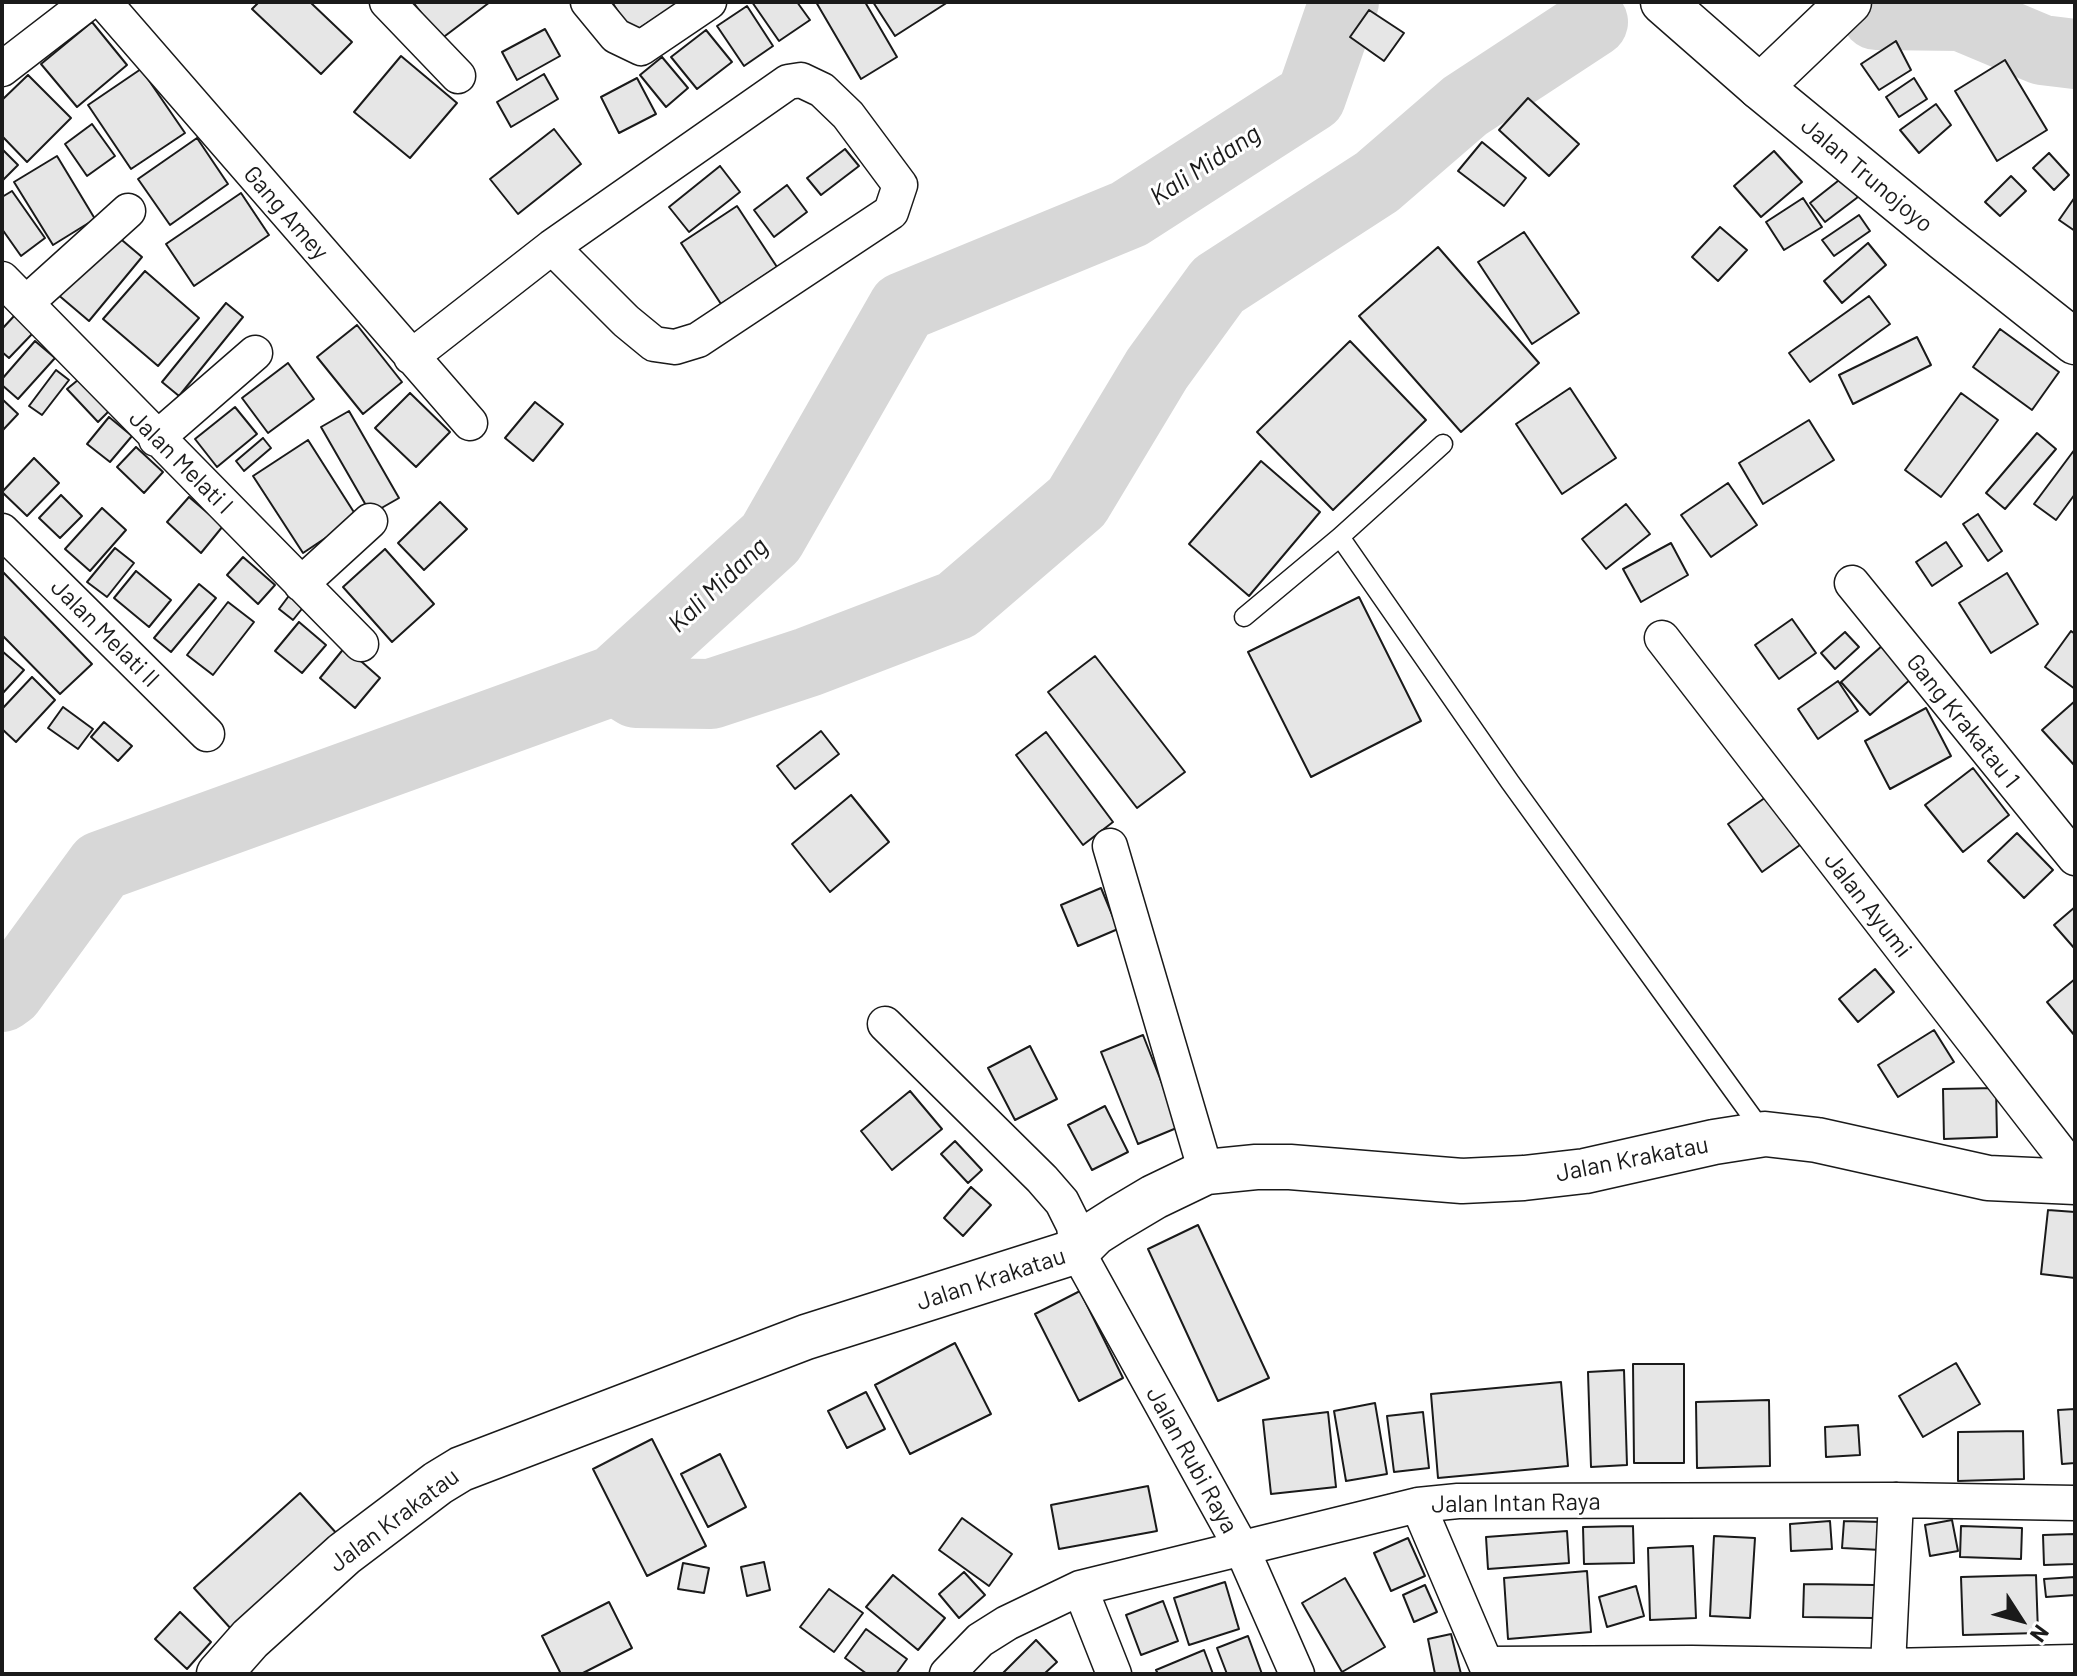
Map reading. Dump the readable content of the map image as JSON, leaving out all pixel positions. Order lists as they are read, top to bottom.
{
  "streets": {
    "street": [
      "Jalan Trunojoyo",
      "Gang Amey",
      "Jalan Melati I",
      "Jalan Melati II",
      "Gang Krakatau 1",
      "Jalan Ayumi",
      "Jalan Krakatau",
      "Jalan Rubi Raya",
      "Jalan Intan Raya"
    ]
  },
  "crossings": [
    ["Jalan Krakatau", "Jalan Rubi Raya"],
    ["Jalan Rubi Raya", "Jalan Intan Raya"]
  ],
  "water": ["Kali Midang"],
  "north": "bottom right"
}
